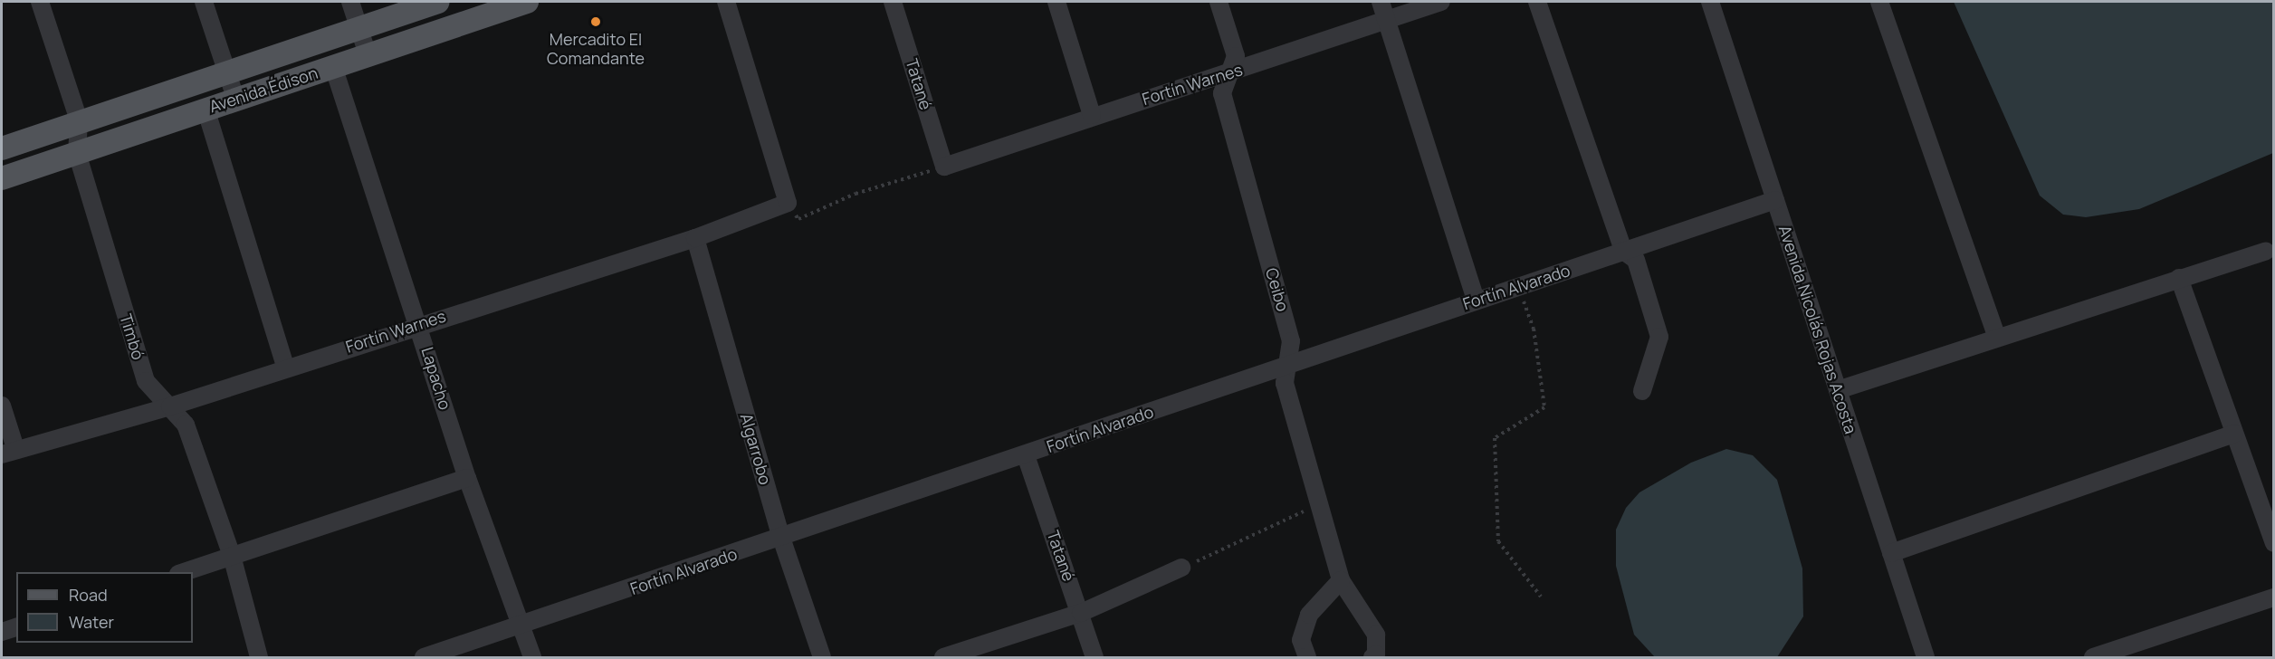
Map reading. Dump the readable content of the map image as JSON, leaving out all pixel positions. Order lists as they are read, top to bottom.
{
  "streets": {
    "main road": ["Avenida Édison"],
    "street": [
      "Tatané",
      "Fortín Warnes",
      "Fortín Alvarado",
      "Ceibo",
      "Avenida Nicolás Rojas Acosta",
      "Timbó",
      "Lapacho",
      "Algarrobo"
    ]
  },
  "crossings": [
    ["Tatané", "Fortín Warnes"],
    ["Tatané", "Fortín Alvarado"],
    ["Fortín Warnes", "Ceibo"],
    ["Fortín Warnes", "Timbó"],
    ["Fortín Warnes", "Lapacho"],
    ["Fortín Warnes", "Algarrobo"],
    ["Avenida Édison", "Timbó"],
    ["Avenida Édison", "Lapacho"],
    ["Fortín Alvarado", "Ceibo"],
    ["Fortín Alvarado", "Avenida Nicolás Rojas Acosta"],
    ["Fortín Alvarado", "Lapacho"],
    ["Fortín Alvarado", "Algarrobo"]
  ],
  "places": ["Mercadito El Comandante"],
  "legend": ["Road", "Water"]
}
